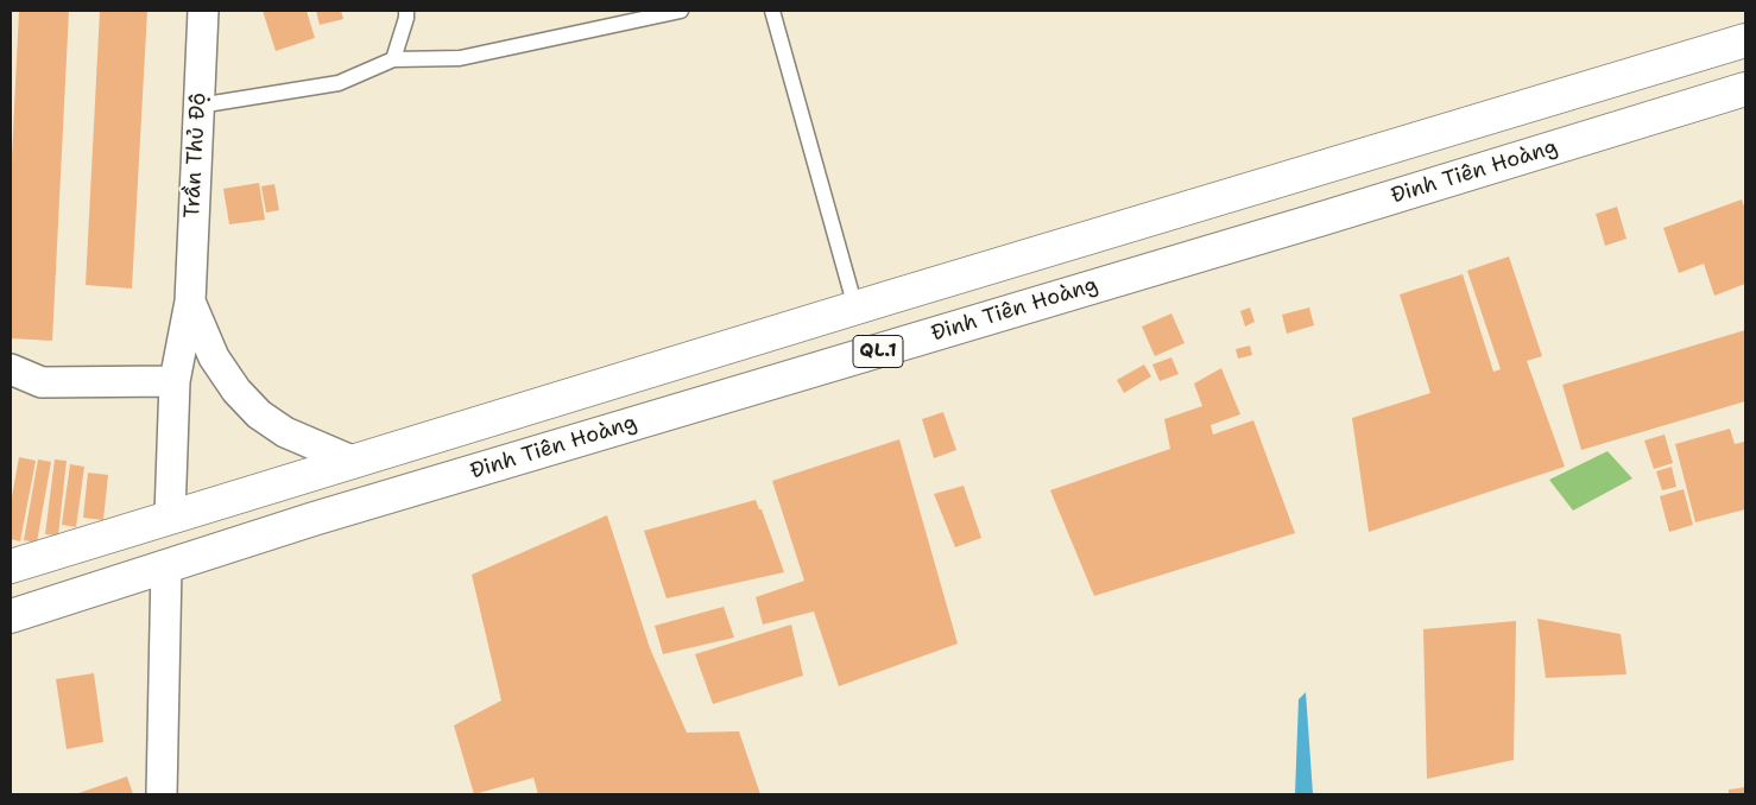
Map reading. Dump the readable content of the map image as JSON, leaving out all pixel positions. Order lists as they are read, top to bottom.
{
  "streets": {
    "highway": ["Đinh Tiên Hoàng", "QL.1"],
    "street": ["Trần Thủ Độ"]
  },
  "crossings": [
    ["Trần Thủ Độ", "QL.1"]
  ]
}
